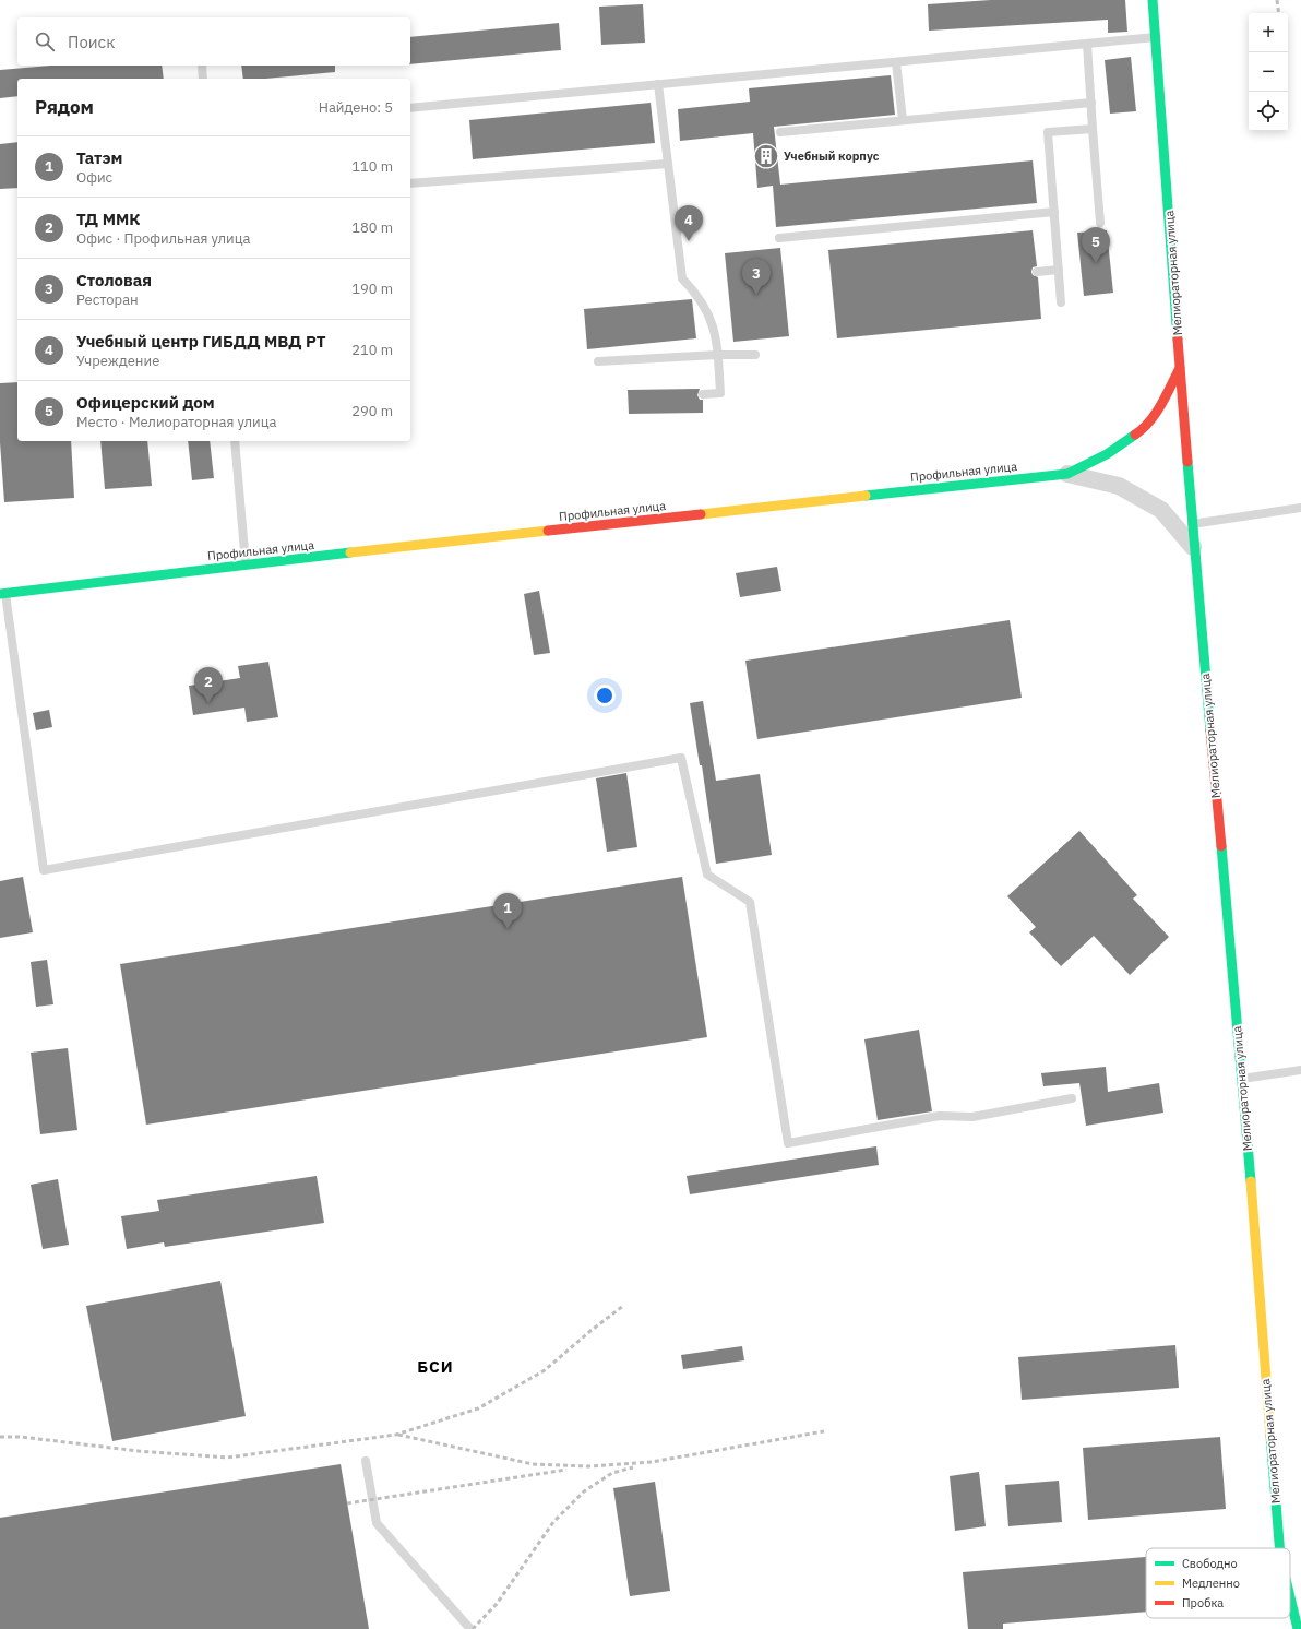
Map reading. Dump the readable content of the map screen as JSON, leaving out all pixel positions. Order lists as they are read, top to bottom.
{
  "streets": {
    "street": ["Мелиораторная улица", "Профильная улица"]
  },
  "crossings": [
    ["Мелиораторная улица", "Профильная улица"]
  ],
  "districts": ["БСИ"],
  "places": {
    "building": ["Учебный корпус"]
  },
  "legend": ["Свободно", "Медленно", "Пробка"],
  "page": {
    "map_buttons": ["+", "−"],
    "search": "Поиск",
    "heading": ["Рядом", "Найдено: 5"],
    "list": [
      {
        "mark": "1",
        "name": "Татэм",
        "note": "Офис",
        "value": "110 m"
      },
      {
        "mark": "2",
        "name": "ТД ММК",
        "note": "Офис · Профильная улица",
        "value": "180 m"
      },
      {
        "mark": "3",
        "name": "Столовая",
        "note": "Ресторан",
        "value": "190 m"
      },
      {
        "mark": "4",
        "name": "Учебный центр ГИБДД МВД РТ",
        "note": "Учреждение",
        "value": "210 m"
      },
      {
        "mark": "5",
        "name": "Офицерский дом",
        "note": "Место · Мелиораторная улица",
        "value": "290 m"
      }
    ],
    "pins": [
      "4",
      "5",
      "3",
      "2",
      "1"
    ]
  }
}
